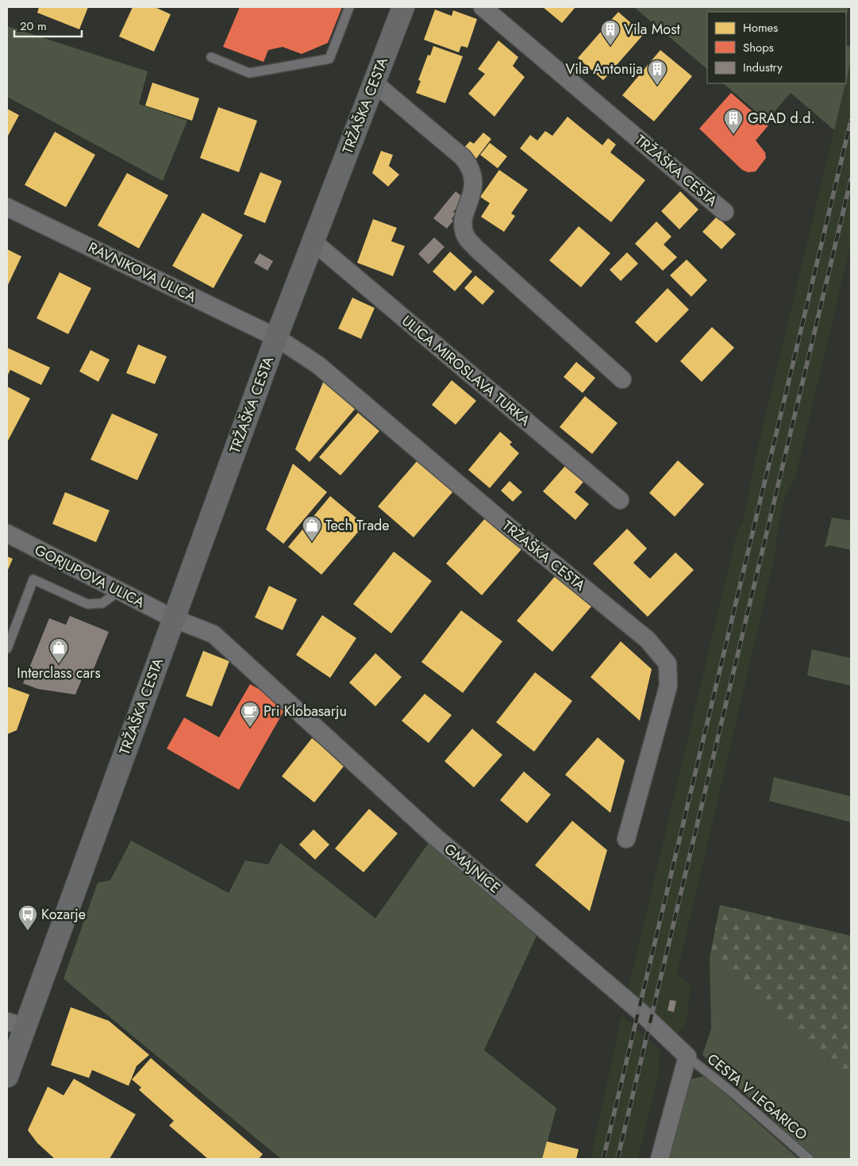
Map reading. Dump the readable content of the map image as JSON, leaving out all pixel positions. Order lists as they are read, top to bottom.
{
  "streets": {
    "main road": ["TRŽAŠKA CESTA"],
    "street": [
      "RAVNIKOVA ULICA",
      "ULICA MIROSLAVA TURKA",
      "GORJUPOVA ULICA",
      "GMAJNICE"
    ],
    "lane": ["CESTA V LEGARICO"]
  },
  "crossings": [
    ["TRŽAŠKA CESTA", "RAVNIKOVA ULICA"],
    ["TRŽAŠKA CESTA", "ULICA MIROSLAVA TURKA"],
    ["TRŽAŠKA CESTA", "GORJUPOVA ULICA"],
    ["TRŽAŠKA CESTA", "GMAJNICE"],
    ["GORJUPOVA ULICA", "GMAJNICE"],
    ["GMAJNICE", "CESTA V LEGARICO"]
  ],
  "places": {
    "building": ["Vila Most", "Vila Antonija", "GRAD d.d."],
    "shop": ["Tech Trade", "Interclass cars"],
    "cafe": ["Pri Klobasarju"],
    "bus stop": ["Kozarje"]
  },
  "legend": ["Homes", "Shops", "Industry"],
  "scale_bar": "20 m"
}
